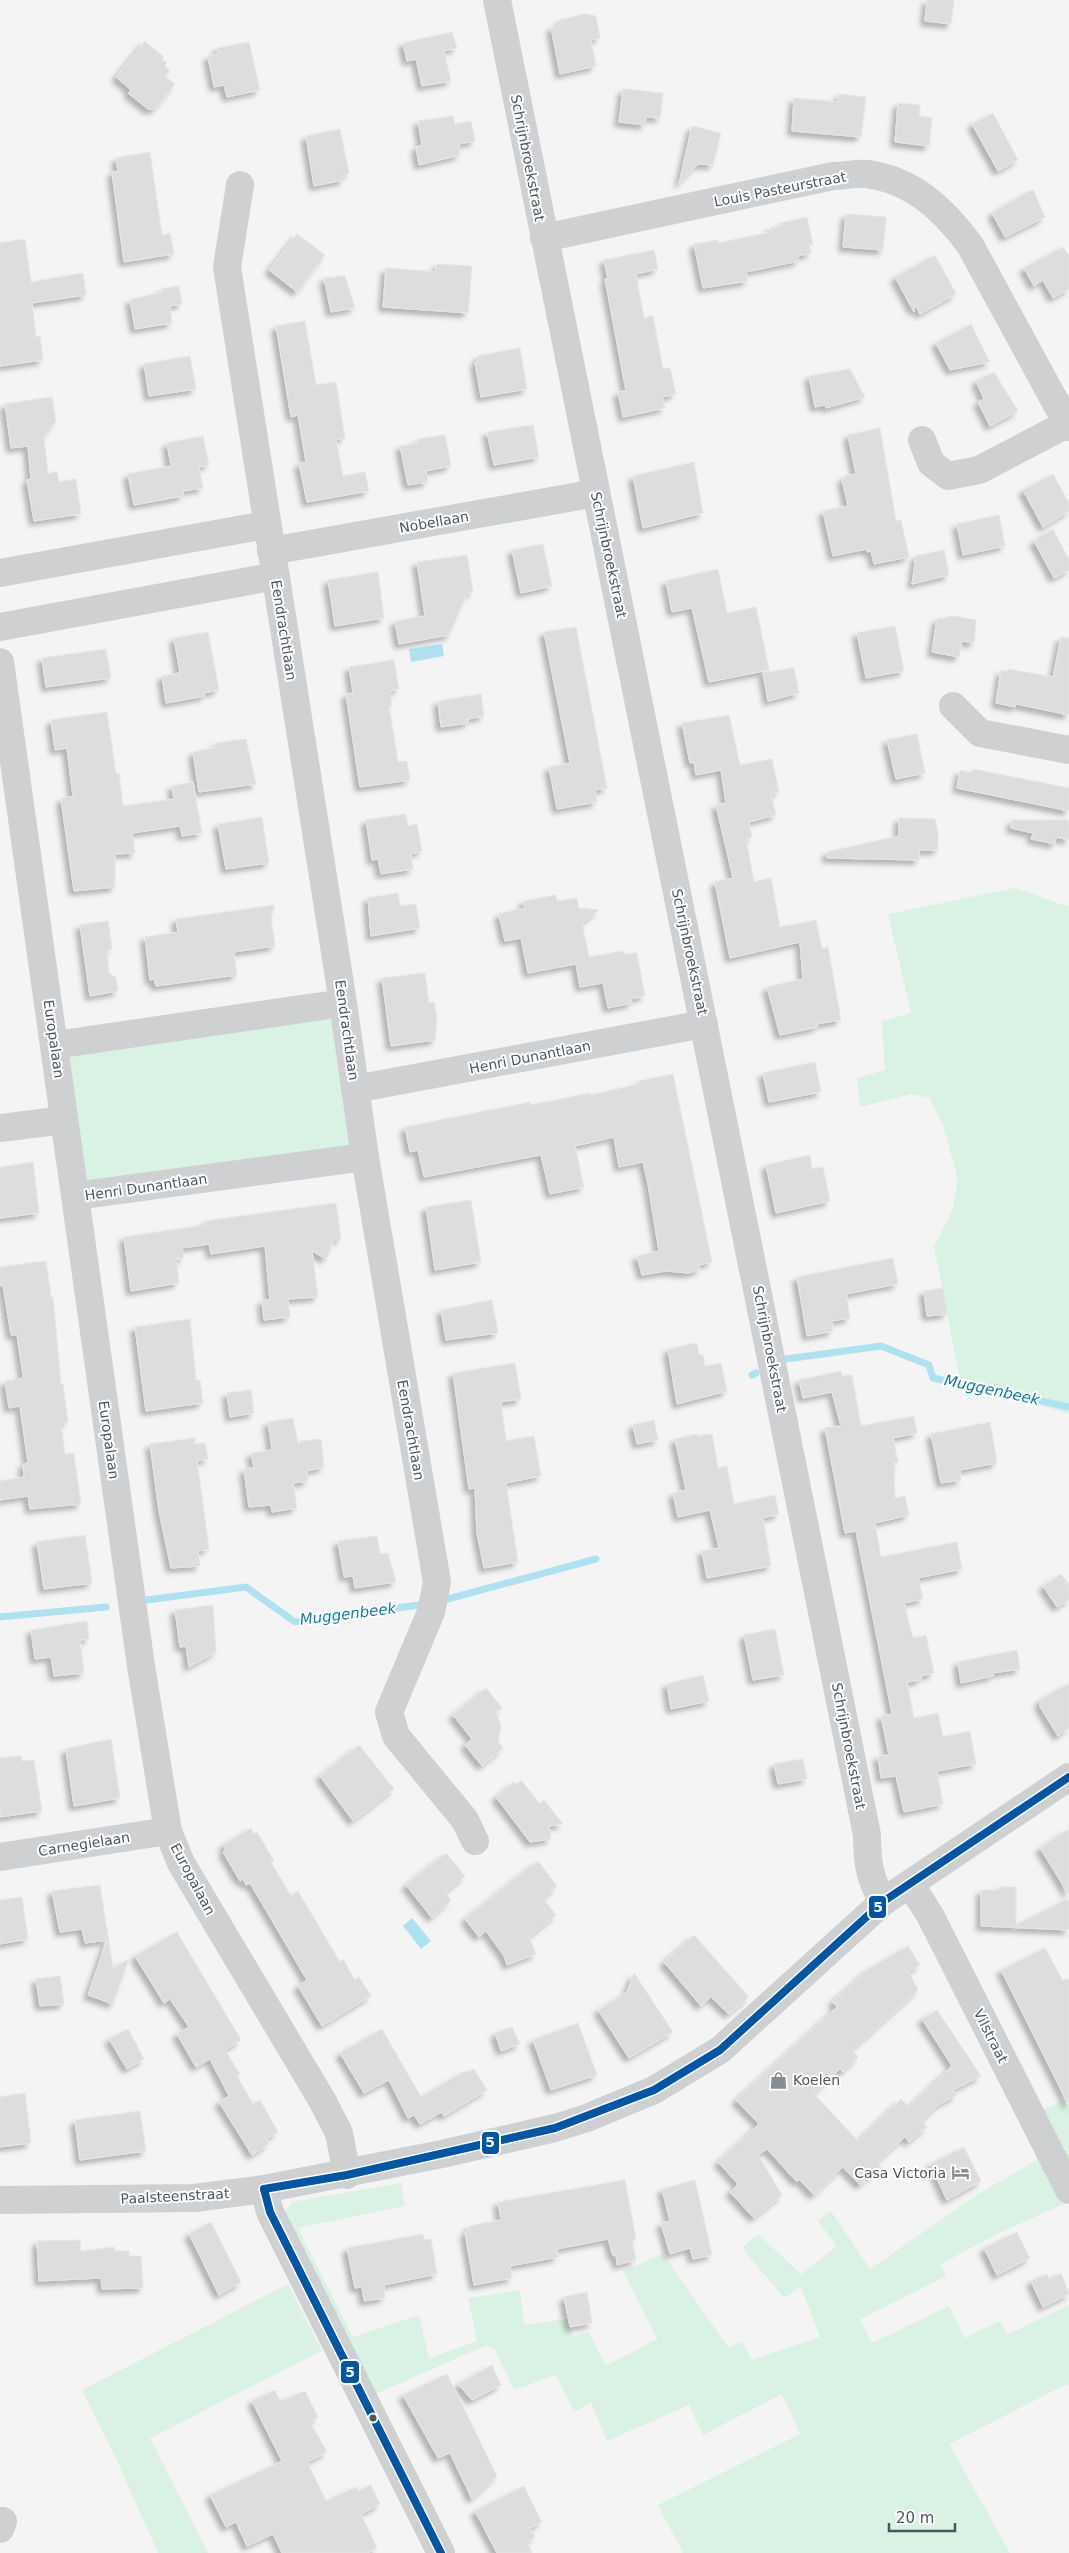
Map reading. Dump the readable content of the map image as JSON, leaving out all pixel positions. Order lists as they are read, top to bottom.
{
  "streets": {
    "street": [
      "Schrijnbroekstraat",
      "Louis Pasteurstraat",
      "Nobellaan",
      "Eendrachtlaan",
      "Europalaan",
      "Henri Dunantlaan",
      "Carnegielaan",
      "Vilstraat",
      "Paalsteenstraat"
    ]
  },
  "crossings": [
    ["Schrijnbroekstraat", "Louis Pasteurstraat"],
    ["Schrijnbroekstraat", "Nobellaan"],
    ["Schrijnbroekstraat", "Henri Dunantlaan"],
    ["Schrijnbroekstraat", "Paalsteenstraat"],
    ["Nobellaan", "Eendrachtlaan"],
    ["Eendrachtlaan", "Henri Dunantlaan"],
    ["Europalaan", "Henri Dunantlaan"],
    ["Europalaan", "Carnegielaan"],
    ["Europalaan", "Paalsteenstraat"],
    ["Vilstraat", "Paalsteenstraat"]
  ],
  "water": ["Muggenbeek"],
  "places": {
    "shop": ["Koelen"],
    "hotel": ["Casa Victoria"]
  },
  "lines": ["transit line 5"],
  "scale_bar": "20 m"
}
